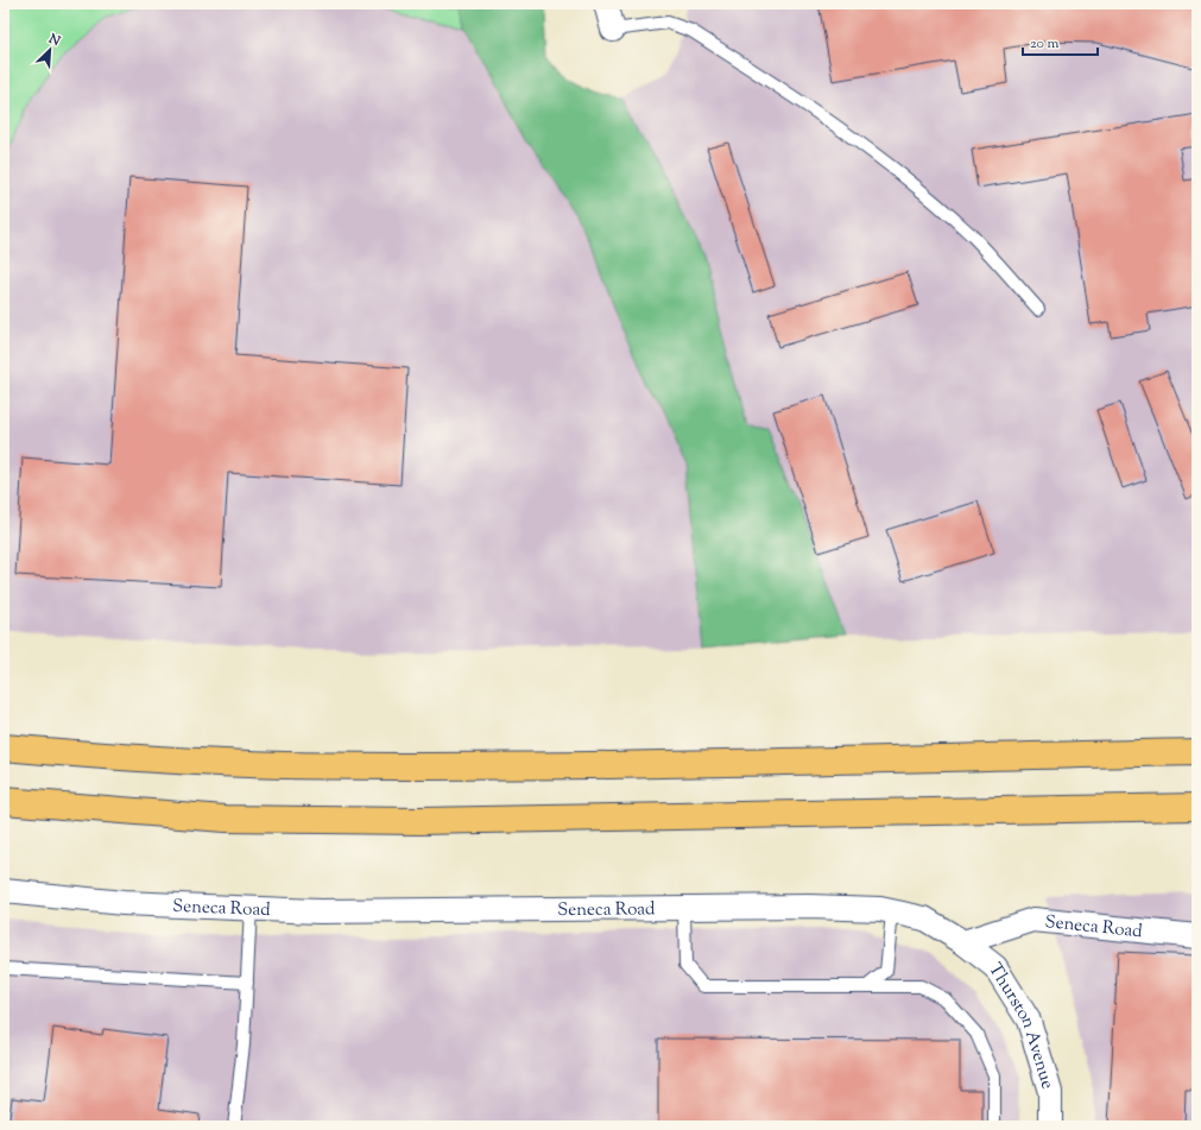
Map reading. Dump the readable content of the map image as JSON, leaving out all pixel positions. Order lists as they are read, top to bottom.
{
  "streets": {
    "street": ["Seneca Road", "Thurston Avenue"]
  },
  "crossings": [
    ["Seneca Road", "Thurston Avenue"]
  ],
  "scale_bar": "20 m",
  "north": "top right"
}
